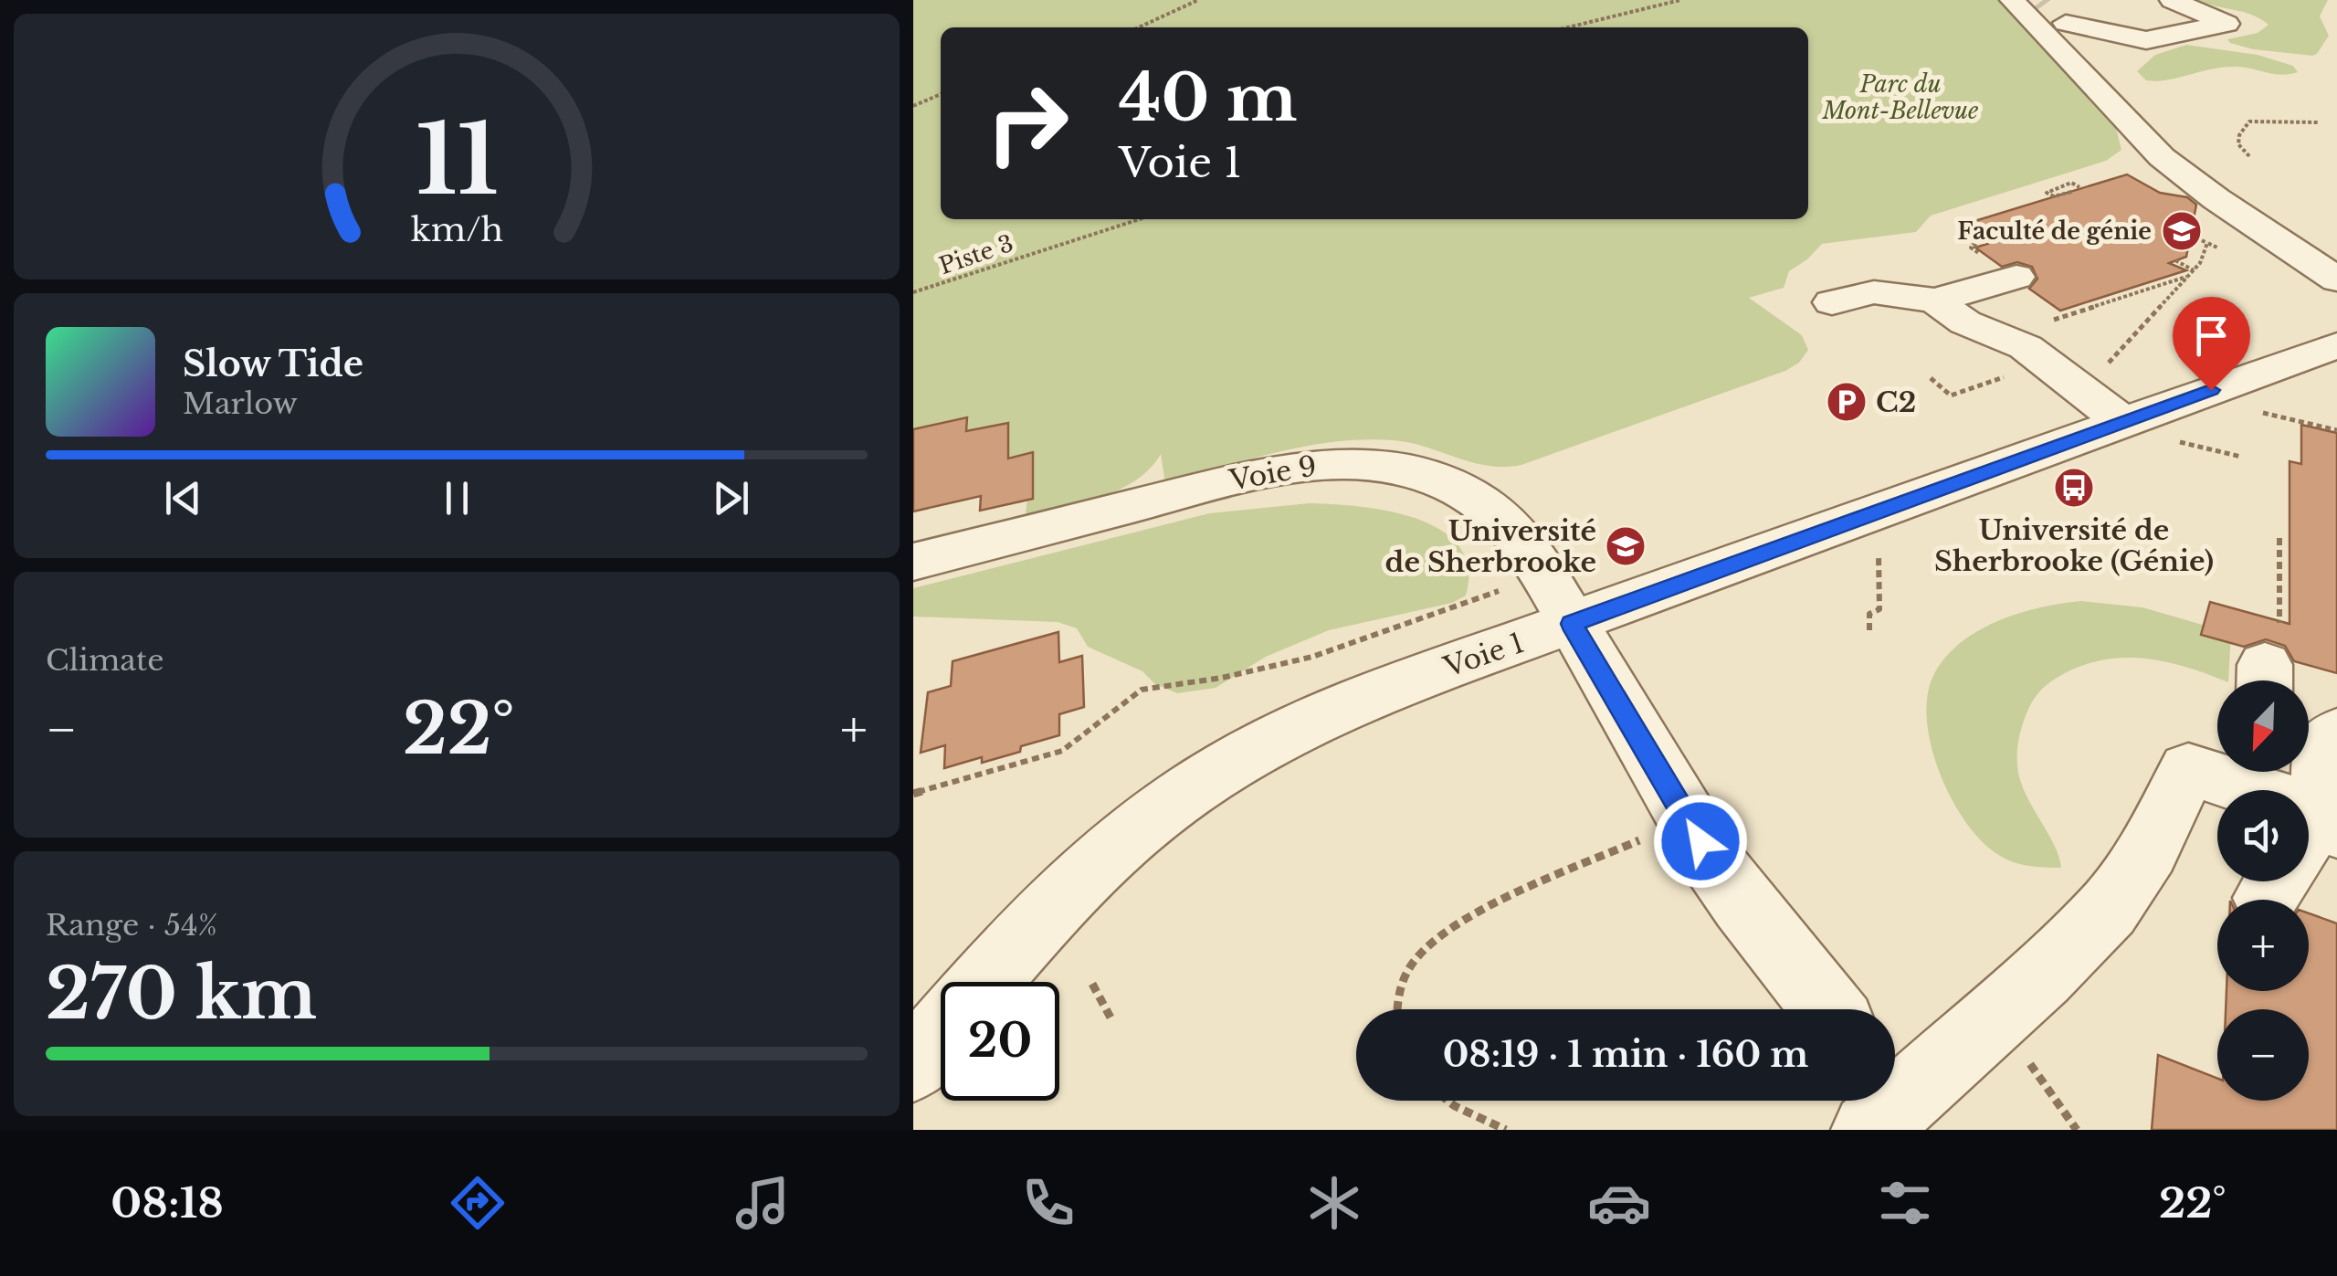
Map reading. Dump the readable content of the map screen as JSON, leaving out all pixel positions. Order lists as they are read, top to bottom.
{
  "streets": {
    "lane": ["Voie 9", "Voie 1"],
    "path": ["Piste 3"]
  },
  "crossings": [
    ["Voie 9", "Voie 1"]
  ],
  "parks": ["Parc du Mont-Bellevue"],
  "places": {
    "school or university": ["Faculté de génie", "Université de Sherbrooke"],
    "parking": ["C2"],
    "bus stop": ["Université de Sherbrooke (Génie)"]
  },
  "north": "bottom left",
  "page": {
    "turn": ["40 m", "Voie 1"],
    "song": ["Slow Tide", "Marlow"],
    "tile": [
      "Climate",
      ["Range · 54%", "270 km"]
    ],
    "map_buttons": ["+", "−"],
    "heat": ["−", "22°", "+"],
    "limit": "20",
    "trip": "08:19 · 1 min · 160 m",
    "tabs": ["08:18", "22°"],
    "gauge": ["11", "km/h"]
  }
}
